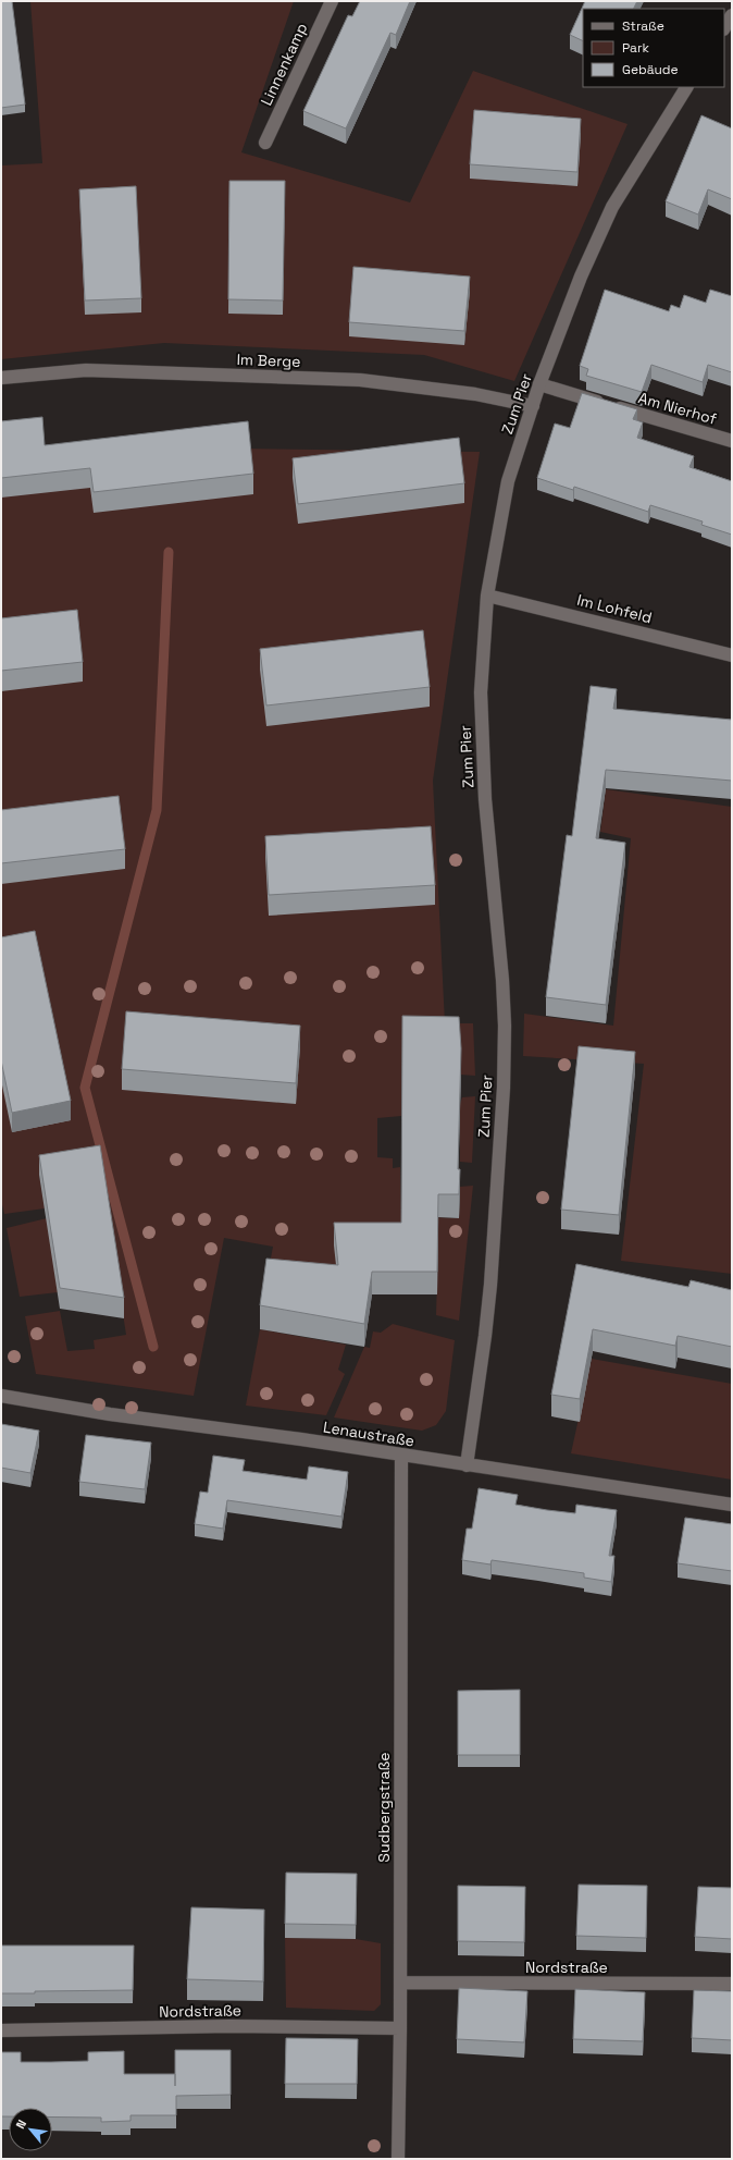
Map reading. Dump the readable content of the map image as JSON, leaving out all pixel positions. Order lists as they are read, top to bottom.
{
  "streets": {
    "street": [
      "Linnenkamp",
      "Im Berge",
      "Zum Pier",
      "Am Nierhof",
      "Im Lohfeld",
      "Lenaustraße",
      "Sudbergstraße",
      "Nordstraße"
    ]
  },
  "crossings": [
    ["Im Berge", "Zum Pier"],
    ["Zum Pier", "Am Nierhof"],
    ["Zum Pier", "Im Lohfeld"],
    ["Zum Pier", "Lenaustraße"],
    ["Lenaustraße", "Sudbergstraße"],
    ["Sudbergstraße", "Nordstraße"]
  ],
  "legend": ["Straße", "Park", "Gebäude"],
  "north": "top left"
}
